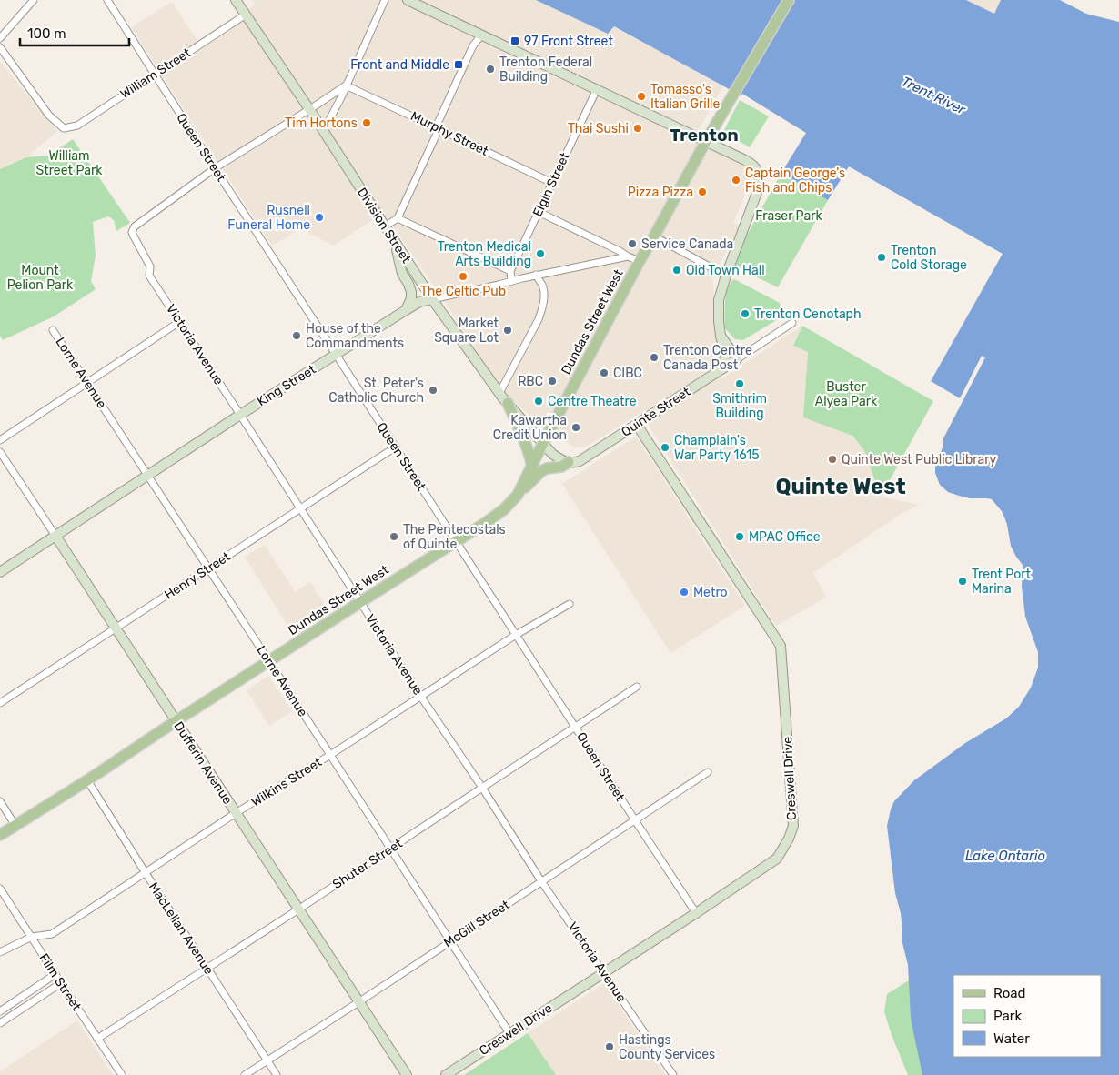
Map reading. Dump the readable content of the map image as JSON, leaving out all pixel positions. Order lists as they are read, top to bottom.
{
  "streets": {
    "main road": ["Dundas Street West"],
    "street": [
      "William Street",
      "Murphy Street",
      "Queen Street",
      "Elgin Street",
      "Division Street",
      "Victoria Avenue",
      "Lorne Avenue",
      "King Street",
      "Quinte Street",
      "Henry Street",
      "Dufferin Avenue",
      "Creswell Drive",
      "Wilkins Street",
      "Shuter Street",
      "McGill Street",
      "MacLellan Avenue",
      "Film Street"
    ]
  },
  "crossings": [
    ["William Street", "Queen Street"],
    ["William Street", "Division Street"],
    ["Murphy Street", "Elgin Street"],
    ["Queen Street", "Dundas Street West"],
    ["Queen Street", "Victoria Avenue"],
    ["Queen Street", "King Street"],
    ["Queen Street", "Henry Street"],
    ["Queen Street", "Creswell Drive"],
    ["Queen Street", "Wilkins Street"],
    ["Queen Street", "Shuter Street"],
    ["Queen Street", "McGill Street"],
    ["Division Street", "Dundas Street West"],
    ["Division Street", "King Street"],
    ["Dundas Street West", "Victoria Avenue"],
    ["Dundas Street West", "Lorne Avenue"],
    ["Dundas Street West", "Dufferin Avenue"],
    ["Dundas Street West", "MacLellan Avenue"],
    ["Victoria Avenue", "King Street"],
    ["Victoria Avenue", "Henry Street"],
    ["Victoria Avenue", "Creswell Drive"],
    ["Victoria Avenue", "Wilkins Street"],
    ["Victoria Avenue", "Shuter Street"],
    ["Victoria Avenue", "McGill Street"],
    ["Lorne Avenue", "King Street"],
    ["Lorne Avenue", "Henry Street"],
    ["Lorne Avenue", "Creswell Drive"],
    ["Lorne Avenue", "Wilkins Street"],
    ["Lorne Avenue", "Shuter Street"],
    ["Lorne Avenue", "McGill Street"],
    ["King Street", "Dufferin Avenue"],
    ["Quinte Street", "Creswell Drive"],
    ["Henry Street", "Dufferin Avenue"],
    ["Dufferin Avenue", "Wilkins Street"],
    ["Dufferin Avenue", "Shuter Street"],
    ["Dufferin Avenue", "McGill Street"],
    ["Wilkins Street", "MacLellan Avenue"],
    ["Wilkins Street", "Film Street"],
    ["Shuter Street", "MacLellan Avenue"],
    ["Shuter Street", "Film Street"],
    ["McGill Street", "MacLellan Avenue"]
  ],
  "districts": ["Trenton", "Quinte West"],
  "water": ["Trent River", "Lake Ontario"],
  "parks": [
    "William Street Park",
    "Fraser Park",
    "Mount Pelion Park",
    "Buster Alyea Park"
  ],
  "places": {
    "transit": ["97 Front Street", "Front and Middle"],
    "other": [
      "Trenton Federal Building",
      "Tomasso's Italian Grille",
      "Tim Hortons",
      "Thai Sushi",
      "Captain George's Fish and Chips",
      "Pizza Pizza",
      "Rusnell Funeral Home",
      "Service Canada",
      "Trenton Medical Arts Building",
      "Trenton Cold Storage",
      "Old Town Hall",
      "The Celtic Pub",
      "Trenton Cenotaph",
      "Market Square Lot",
      "House of the Commandments",
      "Trenton Centre Canada Post",
      "CIBC",
      "RBC",
      "Smithrim Building",
      "St. Peter's Catholic Church",
      "Centre Theatre",
      "Kawartha Credit Union",
      "Champlain's War Party 1615",
      "Quinte West Public Library",
      "The Pentecostals of Quinte",
      "MPAC Office",
      "Trent Port Marina",
      "Metro",
      "Hastings County Services"
    ]
  },
  "legend": ["Road", "Park", "Water"],
  "scale_bar": "100 m"
}
